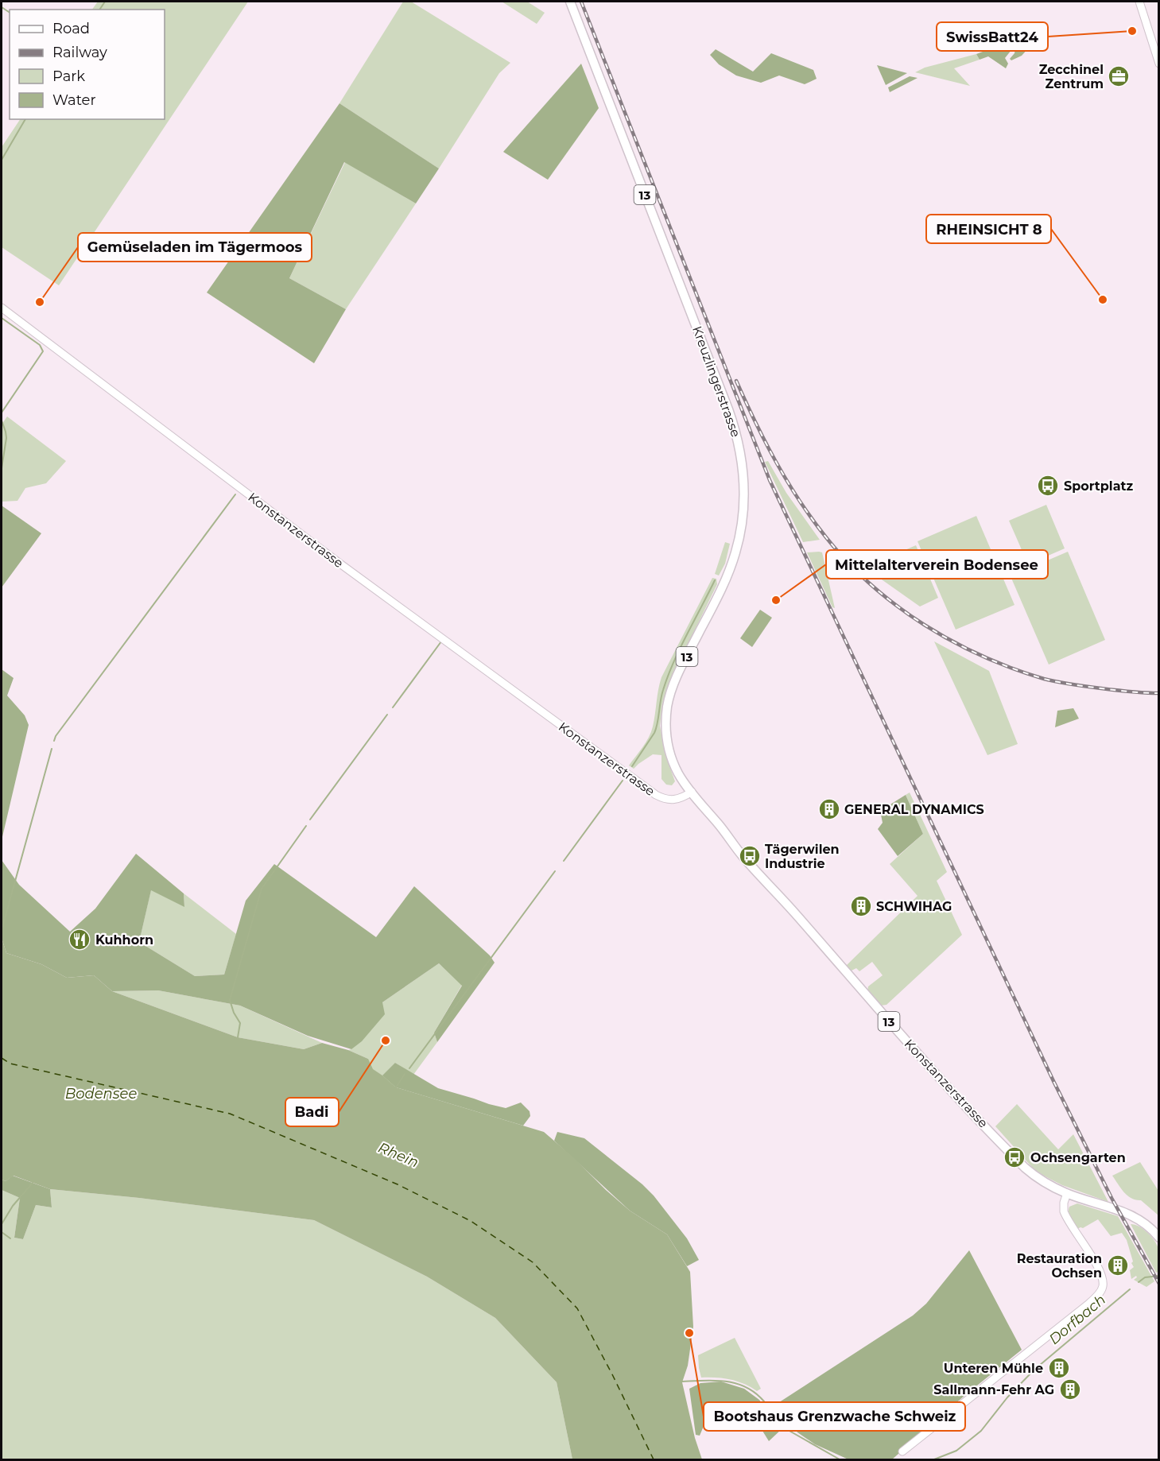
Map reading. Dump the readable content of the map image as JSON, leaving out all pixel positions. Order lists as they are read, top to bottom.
{
  "streets": {
    "main road": ["13", "Kreuzlingerstrasse", "Konstanzerstrasse"]
  },
  "crossings": [
    ["Kreuzlingerstrasse", "Konstanzerstrasse"]
  ],
  "water": ["Bodensee", "Rhein", "Dorfbach"],
  "places": {
    "other": [
      "SwissBatt24",
      "RHEINSICHT 8",
      "Gemüseladen im Tägermoos",
      "Mittelalterverein Bodensee",
      "Badi",
      "Bootshaus Grenzwache Schweiz"
    ],
    "office": ["Zecchinel Zentrum"],
    "bus stop": ["Sportplatz", "Tägerwilen Industrie", "Ochsengarten"],
    "building": [
      "GENERAL DYNAMICS",
      "SCHWIHAG",
      "Restauration Ochsen",
      "Unteren Mühle",
      "Sallmann-Fehr AG"
    ],
    "restaurant": ["Kuhhorn"]
  },
  "legend": [
    "Road",
    "Railway",
    "Park",
    "Water"
  ]
}
